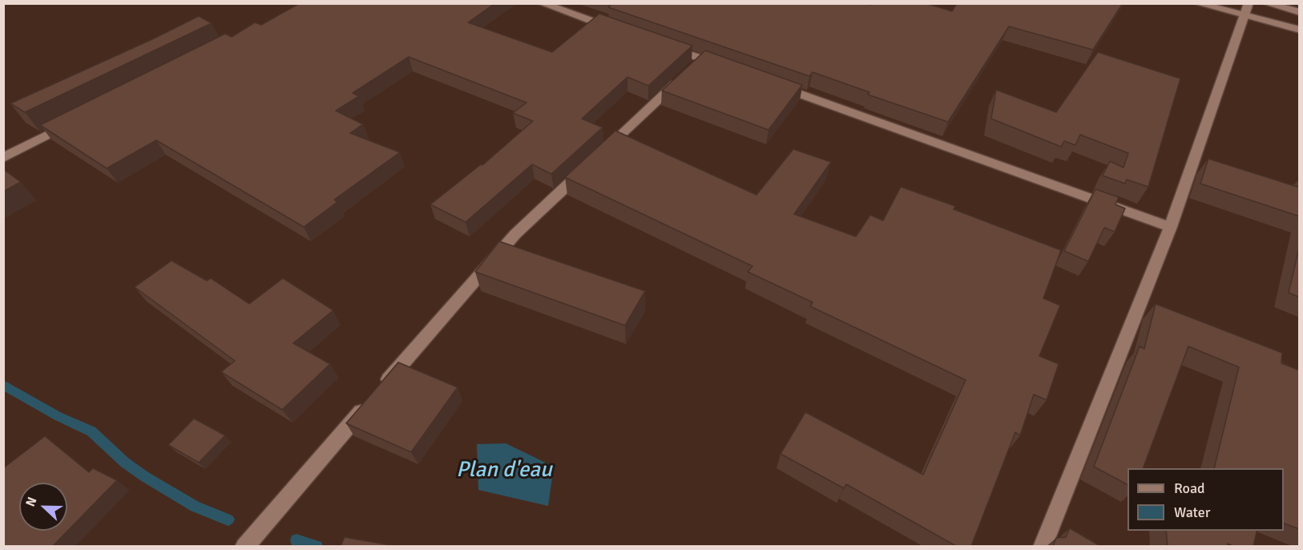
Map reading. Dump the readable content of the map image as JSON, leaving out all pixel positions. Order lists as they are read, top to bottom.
{
  "water": ["Plan d'eau"],
  "legend": ["Road", "Water"],
  "north": "left"
}
